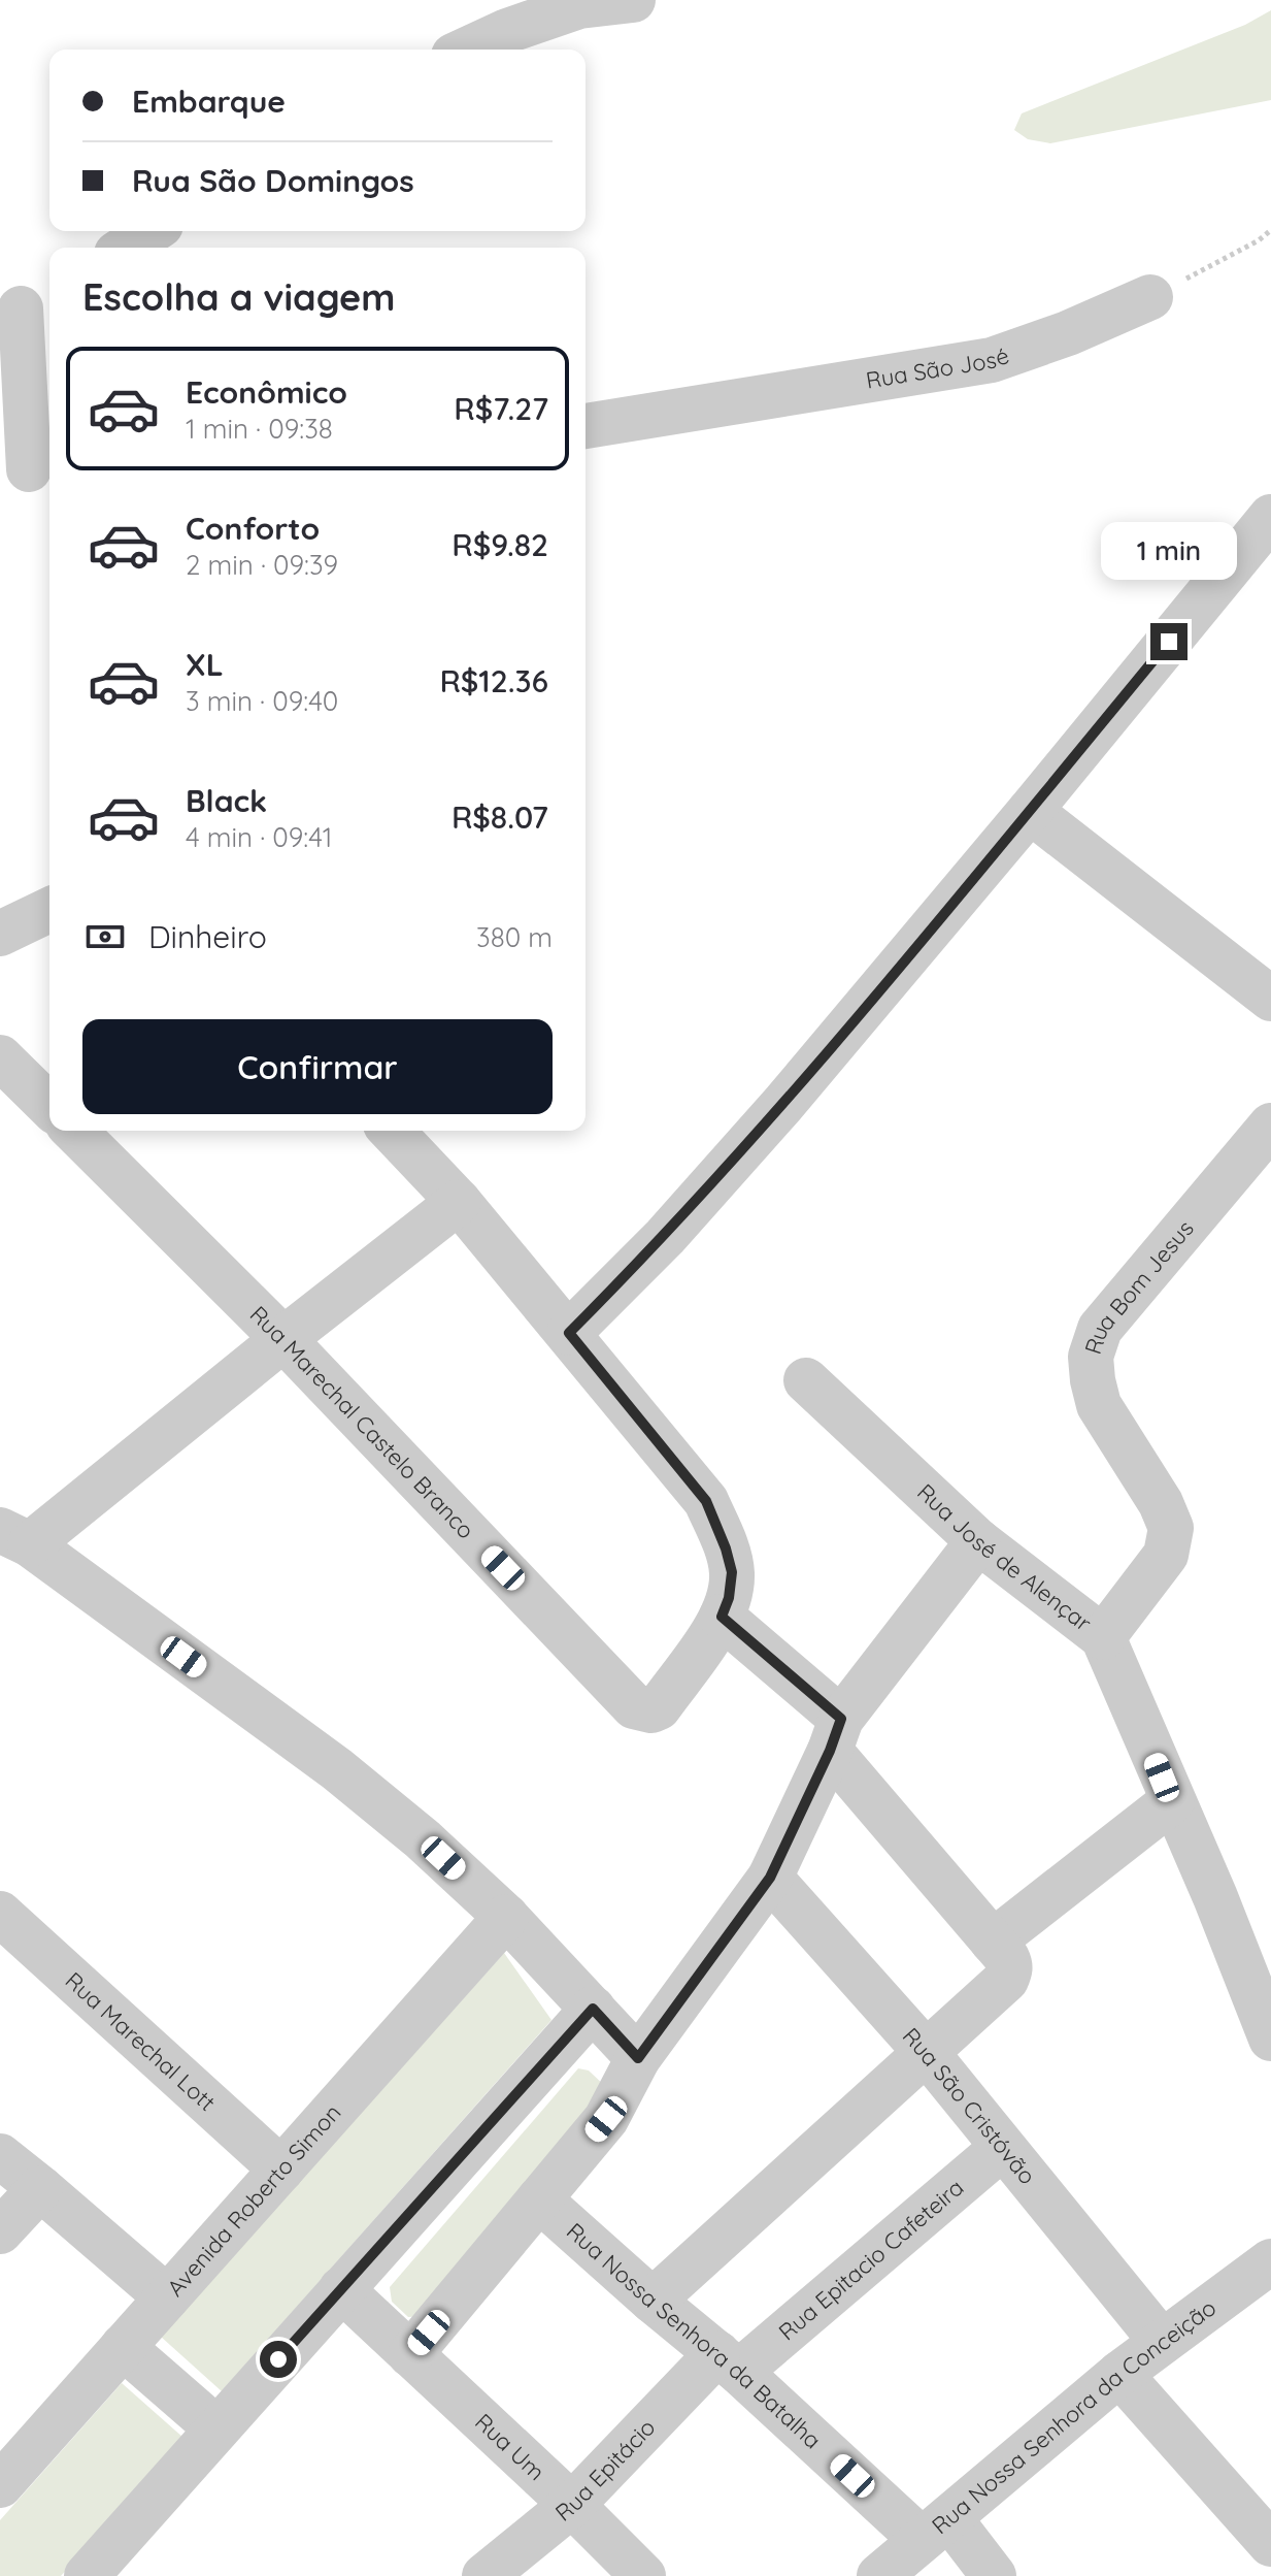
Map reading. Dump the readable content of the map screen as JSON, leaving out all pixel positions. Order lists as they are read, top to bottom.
{
  "streets": {
    "street": [
      "Rua São José",
      "Rua Bom Jesus",
      "Rua Marechal Castelo Branco",
      "Rua José de Alençar",
      "Rua Marechal Lott",
      "Rua São Cristóvão",
      "Avenida Roberto Simon",
      "Rua Epitacio Cafeteira",
      "Rua Nossa Senhora da Batalha",
      "Rua Nossa Senhora da Conceição",
      "Rua Um",
      "Rua Epitácio"
    ]
  },
  "crossings": [
    ["Rua Bom Jesus", "Rua José de Alençar"],
    ["Rua Marechal Lott", "Avenida Roberto Simon"],
    ["Rua São Cristóvão", "Rua Epitacio Cafeteira"],
    ["Rua São Cristóvão", "Rua Nossa Senhora da Conceição"],
    ["Rua Epitacio Cafeteira", "Rua Nossa Senhora da Batalha"],
    ["Rua Epitacio Cafeteira", "Rua Epitácio"],
    ["Rua Nossa Senhora da Batalha", "Rua Nossa Senhora da Conceição"],
    ["Rua Nossa Senhora da Batalha", "Rua Epitácio"],
    ["Rua Um", "Rua Epitácio"]
  ],
  "page": {
    "banner": ["Embarque", "Rua São Domingos"],
    "heading": "Escolha a viagem",
    "list": [
      {
        "name": "Econômico",
        "note": "1 min · 09:38",
        "value": "R$7.27"
      },
      {
        "name": "Conforto",
        "note": "2 min · 09:39",
        "value": "R$9.82"
      },
      {
        "name": "XL",
        "note": "3 min · 09:40",
        "value": "R$12.36"
      },
      {
        "name": "Black",
        "note": "4 min · 09:41",
        "value": "R$8.07"
      }
    ],
    "bubble": "1 min",
    "pay": ["Dinheiro", "380 m"],
    "buttons": "Confirmar"
  }
}
